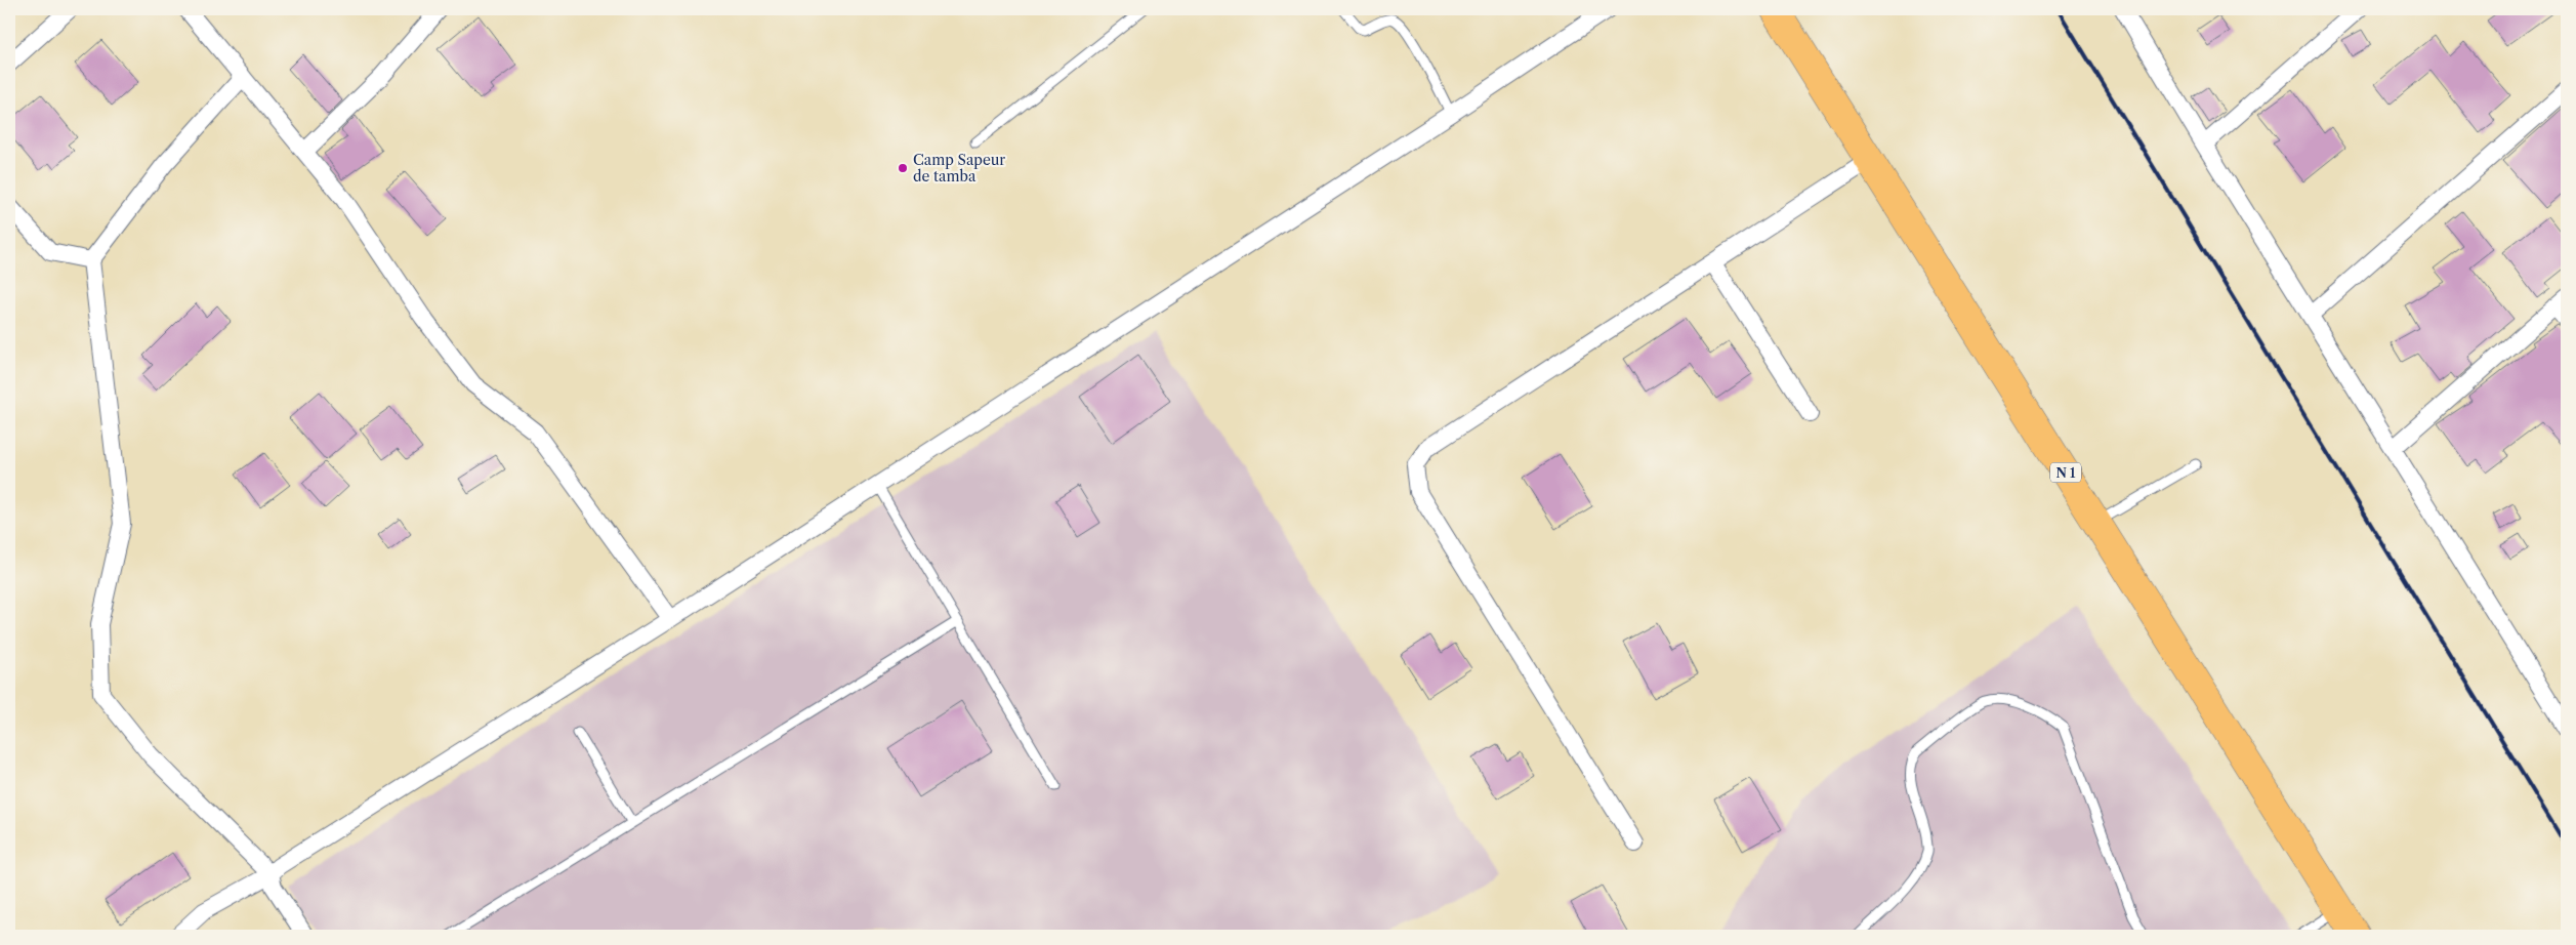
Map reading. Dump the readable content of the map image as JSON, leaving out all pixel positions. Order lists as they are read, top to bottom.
{
  "streets": {
    "highway": ["N 1"]
  },
  "places": ["Camp Sapeur de tamba"]
}
